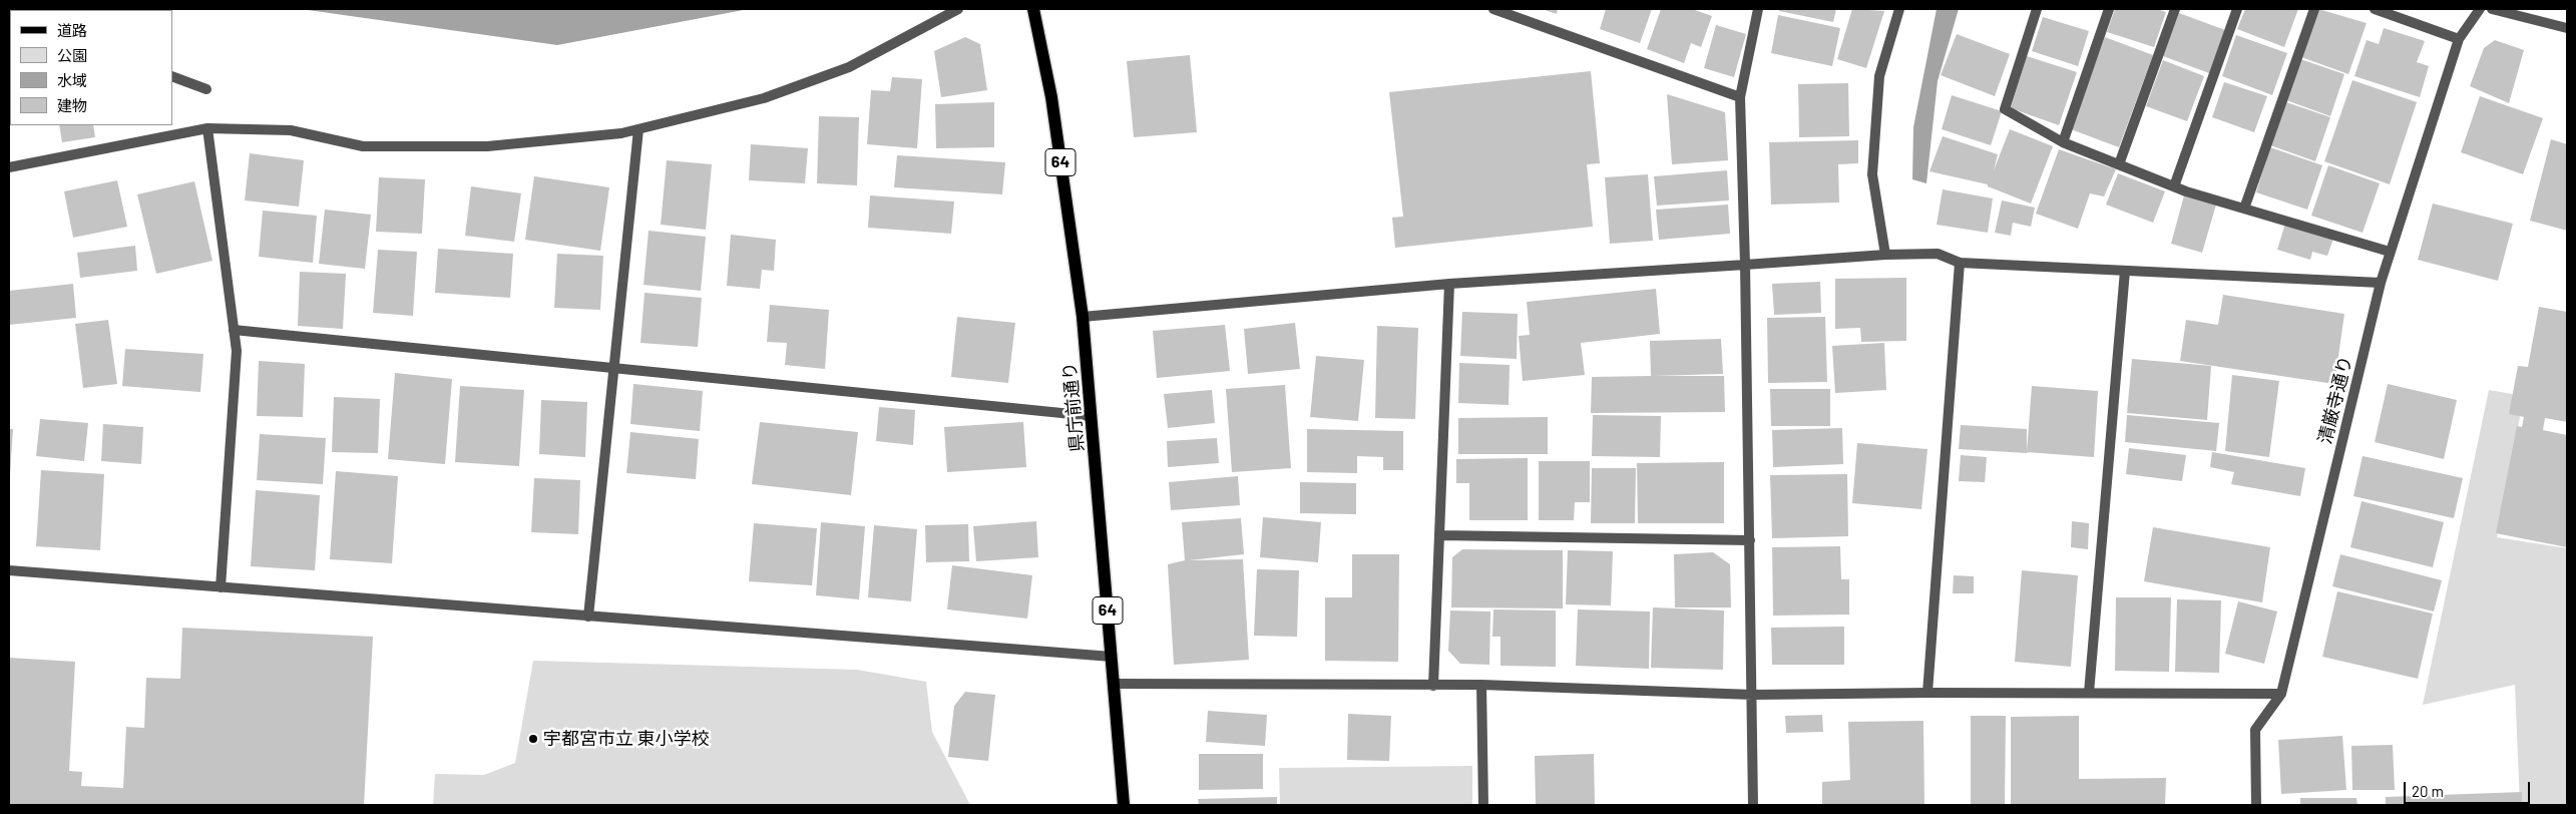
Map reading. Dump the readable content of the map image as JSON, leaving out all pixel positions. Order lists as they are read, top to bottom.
{
  "streets": {
    "main road": ["64", "県庁前通り"],
    "street": ["清厳寺通り"]
  },
  "places": ["宇都宮市立 東小学校"],
  "legend": [
    "道路",
    "公園",
    "水域",
    "建物"
  ],
  "scale_bar": "20 m"
}
